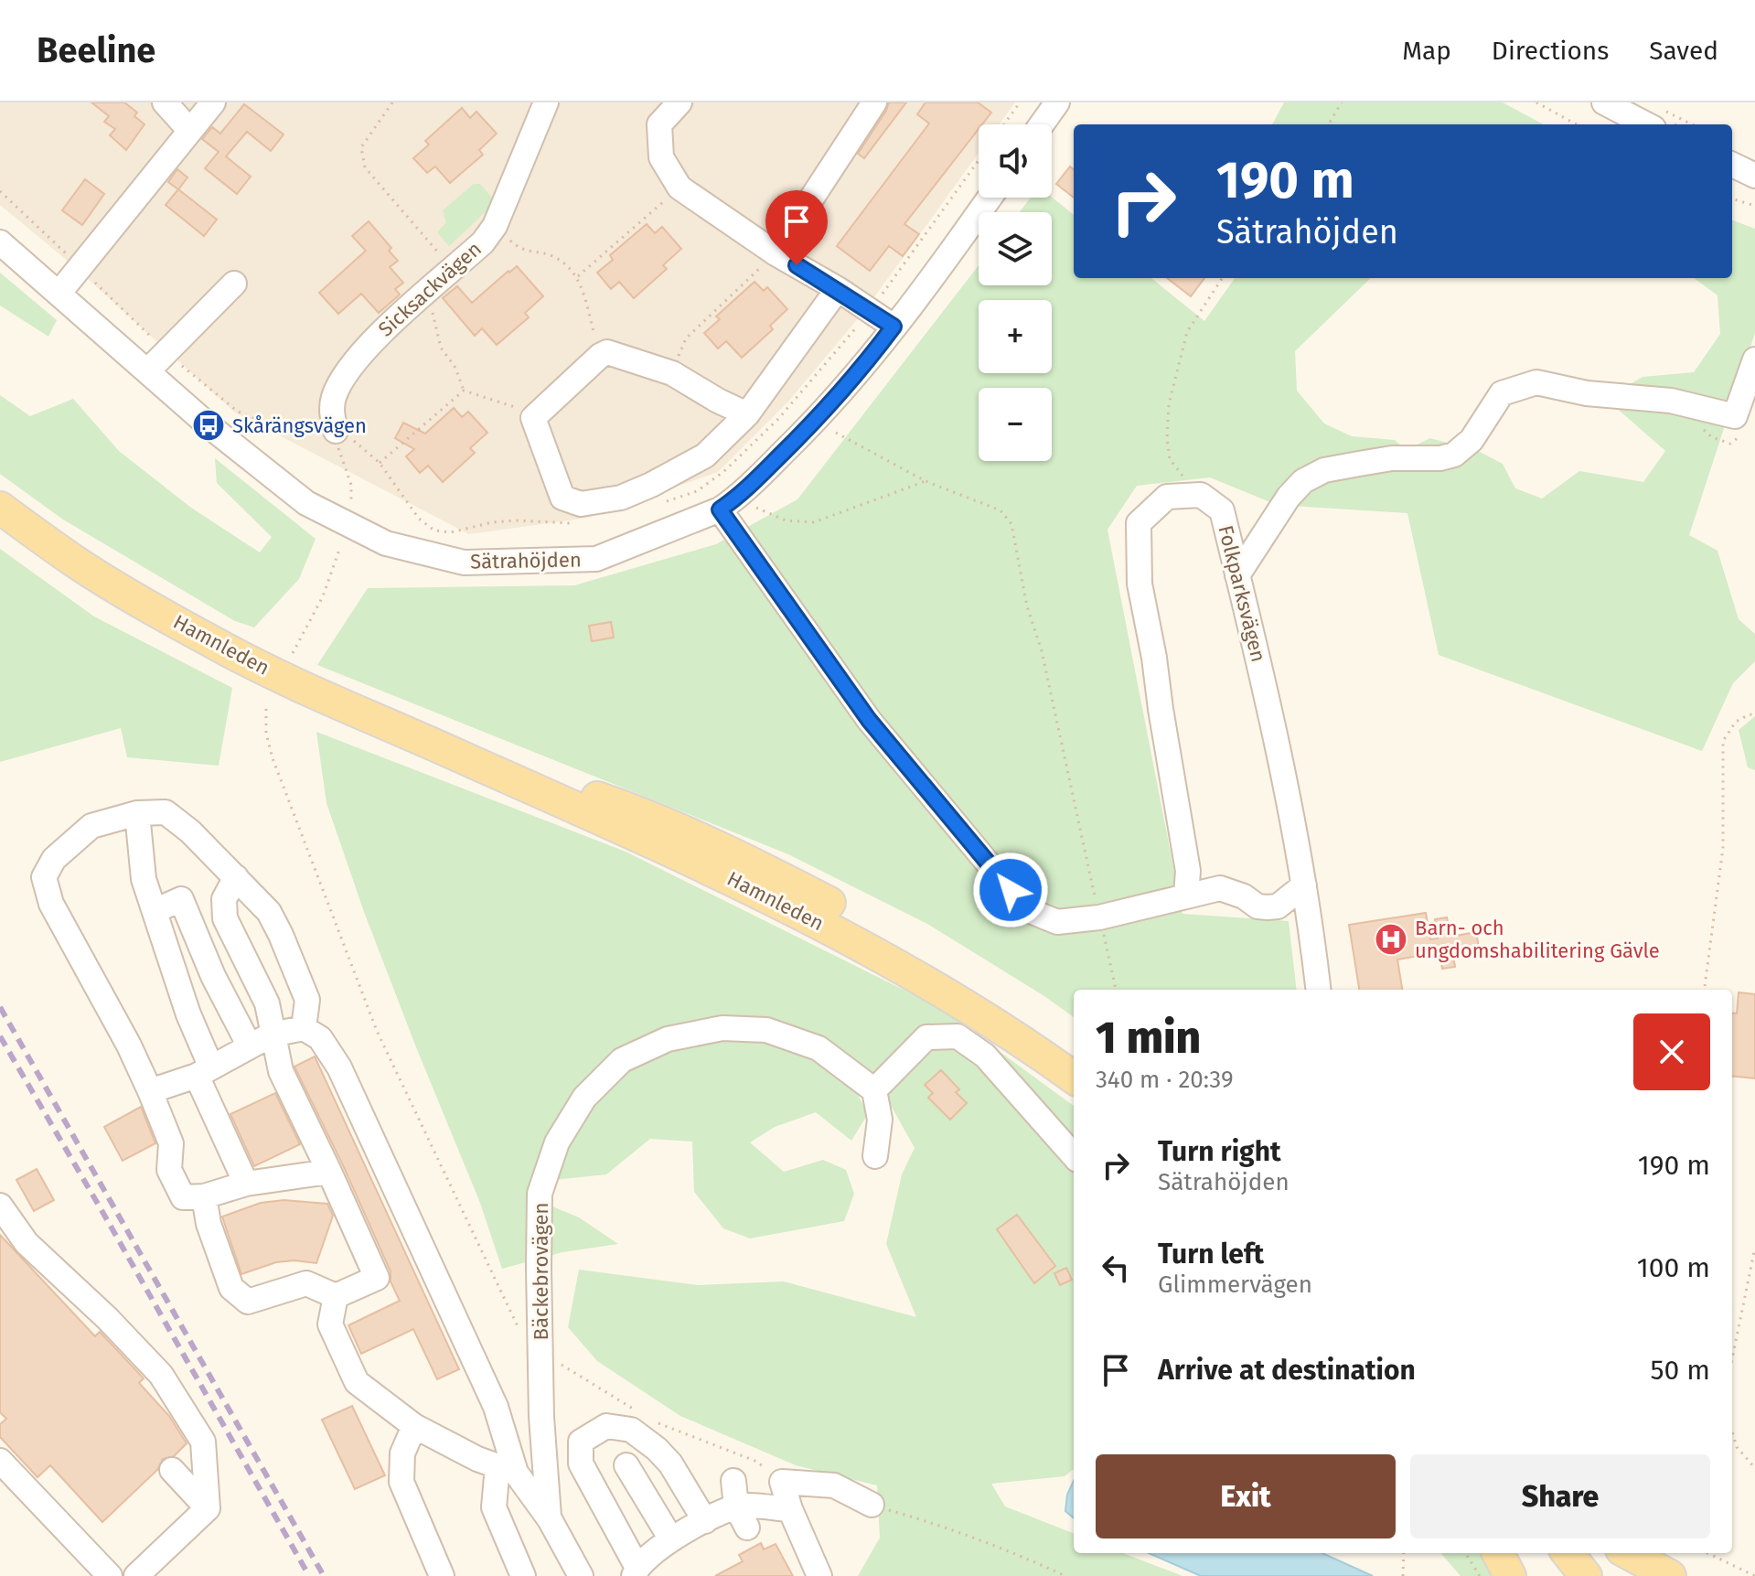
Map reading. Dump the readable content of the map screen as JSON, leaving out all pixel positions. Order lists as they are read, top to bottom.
{
  "streets": {
    "main road": ["Hamnleden"],
    "street": [
      "Sicksackvägen",
      "Sätrahöjden",
      "Folkparksvägen",
      "Bäckebrovägen"
    ]
  },
  "places": {
    "bus stop": ["Skårängsvägen"],
    "hospital": ["Barn- och ungdomshabilitering Gävle"]
  },
  "page": {
    "header": "Beeline",
    "nav": ["Map", "Directions", "Saved"],
    "map_buttons": ["+", "−"],
    "turn": ["190 m", "Sätrahöjden"],
    "heading": ["1 min", "340 m · 20:39"],
    "list": [
      {
        "name": "Turn right",
        "note": "Sätrahöjden",
        "value": "190 m"
      },
      {
        "name": "Turn left",
        "note": "Glimmervägen",
        "value": "100 m"
      },
      {
        "name": "Arrive at destination",
        "value": "50 m"
      }
    ],
    "buttons": ["Exit", "Share"]
  }
}
